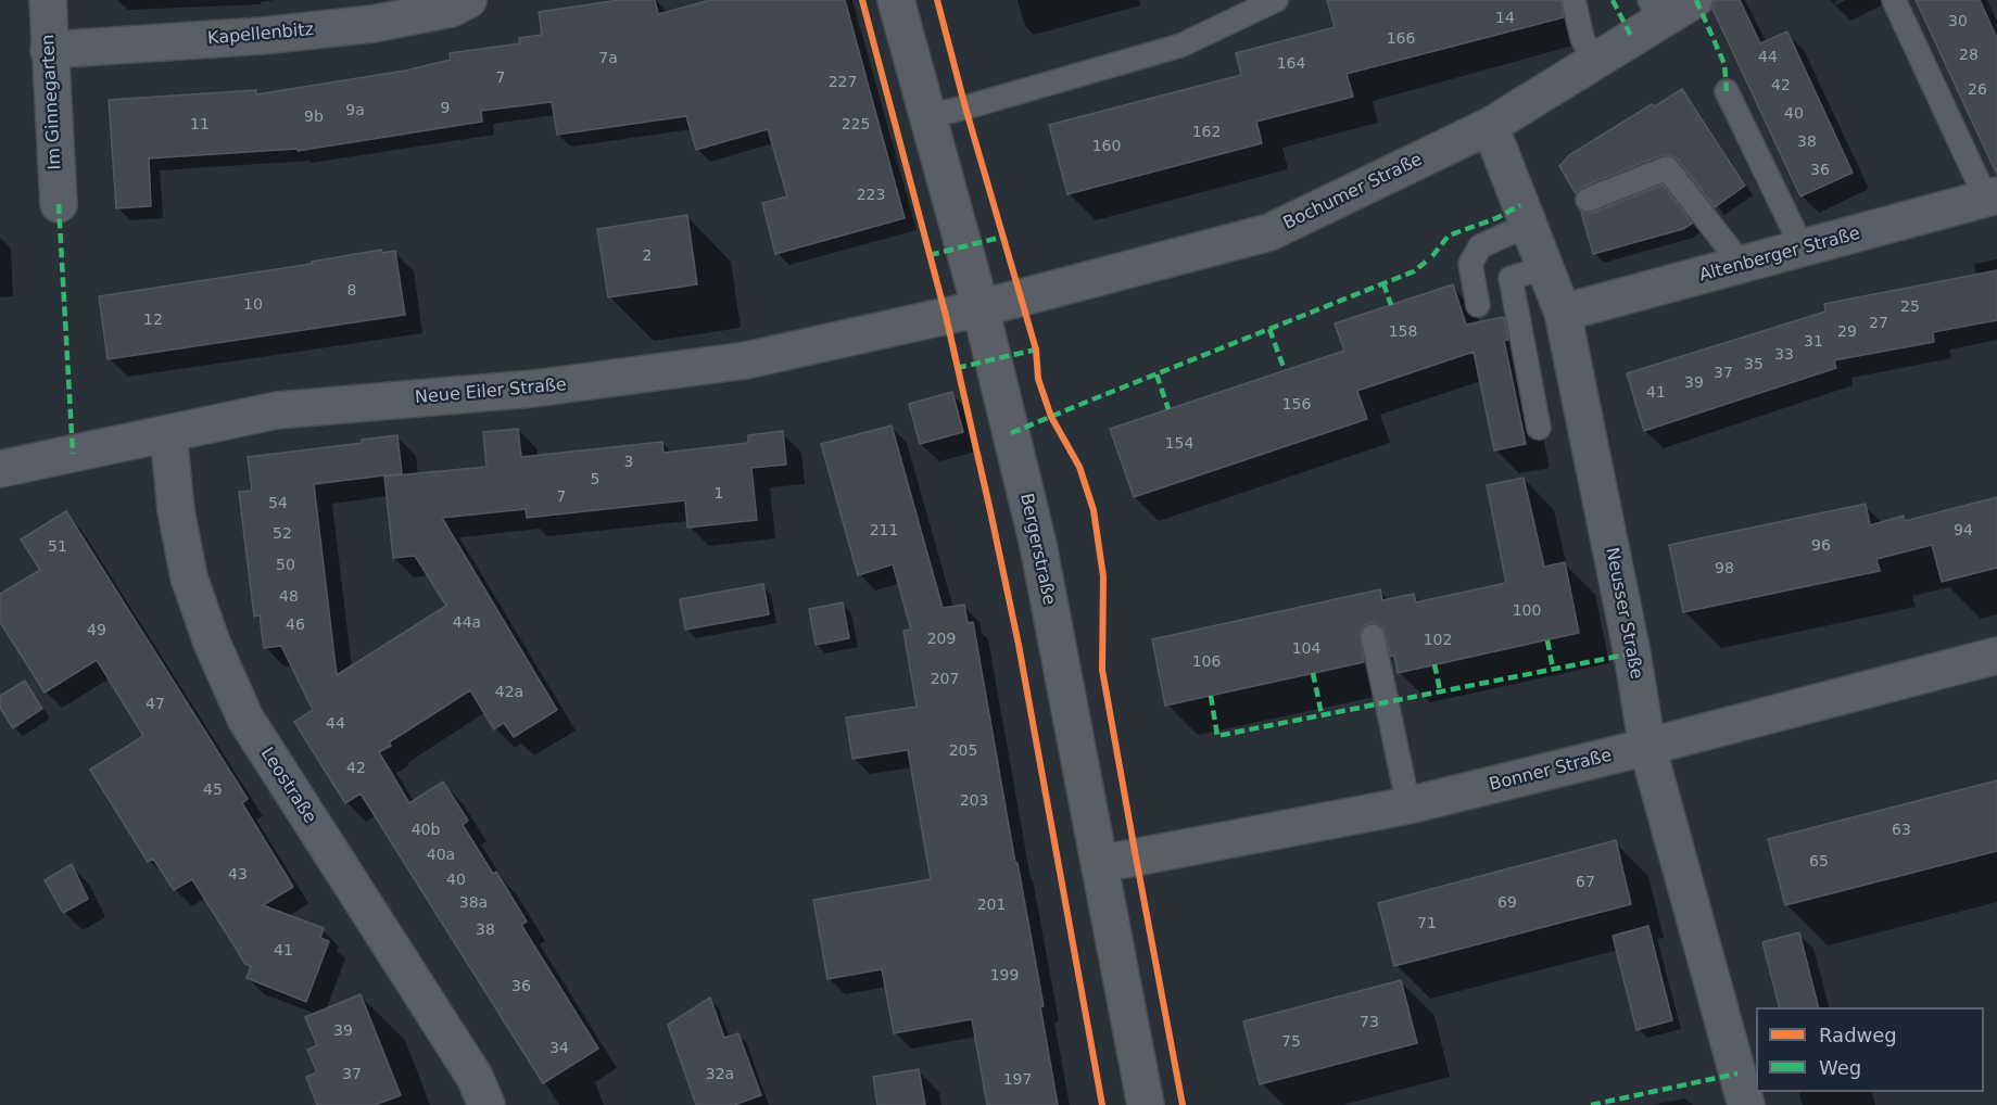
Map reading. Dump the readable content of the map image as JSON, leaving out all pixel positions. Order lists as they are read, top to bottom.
{
  "streets": {
    "street": [
      "Kapellenbitz",
      "Im Ginnegarten",
      "Bochumer Straße",
      "Altenberger Straße",
      "Neue Eiler Straße",
      "Bergerstraße",
      "Neusser Straße",
      "Bonner Straße",
      "Leostraße"
    ]
  },
  "crossings": [
    ["Kapellenbitz", "Im Ginnegarten"],
    ["Bochumer Straße", "Neue Eiler Straße"],
    ["Bochumer Straße", "Bergerstraße"],
    ["Bochumer Straße", "Neusser Straße"],
    ["Altenberger Straße", "Neusser Straße"],
    ["Neue Eiler Straße", "Bergerstraße"],
    ["Neue Eiler Straße", "Leostraße"],
    ["Bergerstraße", "Bonner Straße"],
    ["Neusser Straße", "Bonner Straße"]
  ],
  "house_numbers": [
    "14",
    "30",
    "166",
    "28",
    "44",
    "7a",
    "164",
    "7",
    "227",
    "42",
    "26",
    "9",
    "9a",
    "40",
    "9b",
    "11",
    "225",
    "162",
    "38",
    "160",
    "36",
    "223",
    "2",
    "8",
    "10",
    "25",
    "12",
    "27",
    "158",
    "29",
    "31",
    "33",
    "35",
    "37",
    "39",
    "41",
    "156",
    "154",
    "3",
    "5",
    "1",
    "7",
    "54",
    "211",
    "94",
    "52",
    "96",
    "51",
    "50",
    "98",
    "48",
    "100",
    "44a",
    "46",
    "49",
    "209",
    "102",
    "104",
    "106",
    "207",
    "42a",
    "47",
    "44",
    "205",
    "42",
    "45",
    "203",
    "40b",
    "63",
    "40a",
    "65",
    "43",
    "40",
    "67",
    "38a",
    "69",
    "201",
    "71",
    "38",
    "41",
    "199",
    "36",
    "73",
    "39",
    "75",
    "34",
    "37",
    "32a",
    "197"
  ],
  "legend": ["Radweg", "Weg"]
}
